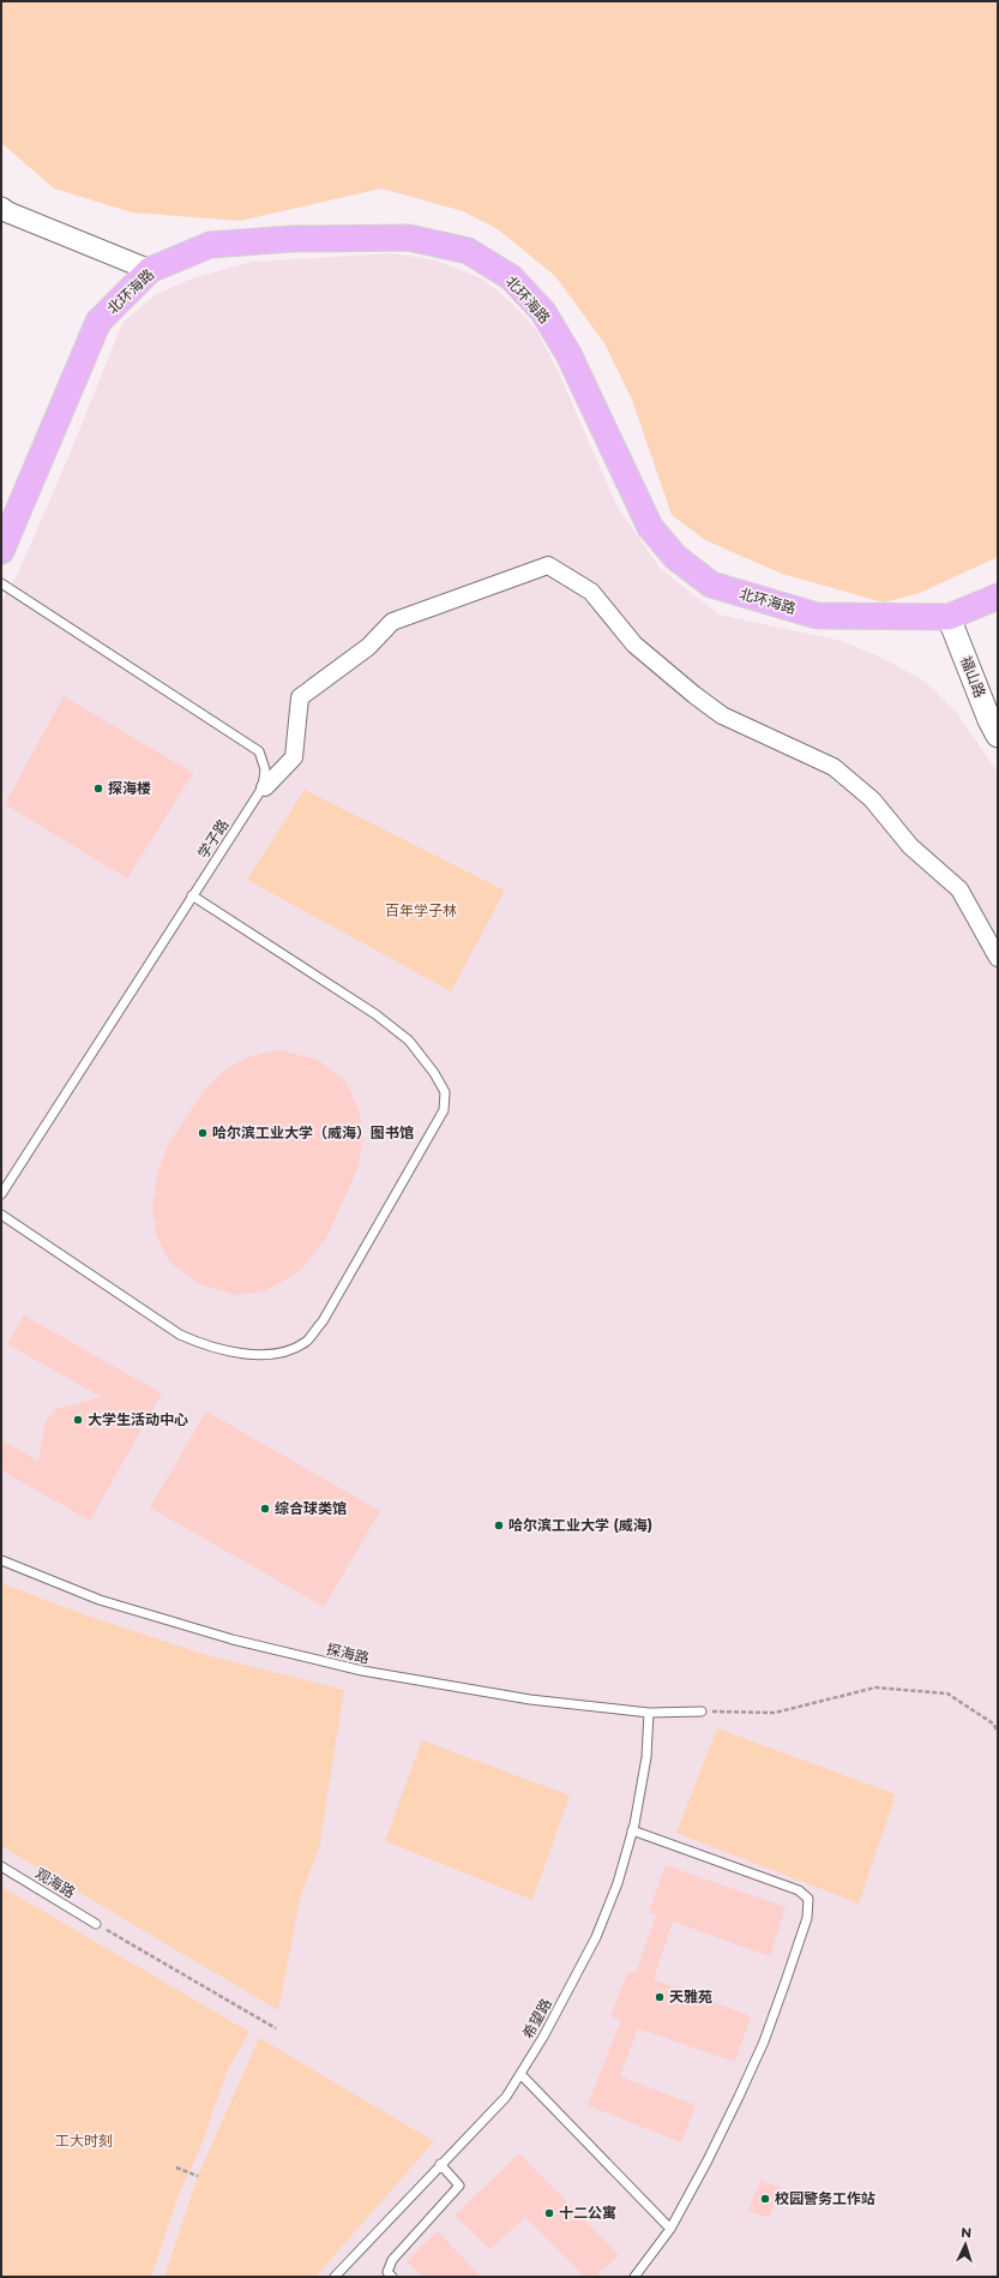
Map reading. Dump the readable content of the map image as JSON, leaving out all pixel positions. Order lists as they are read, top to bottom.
{
  "streets": {
    "main road": ["北环海路", "福山路"],
    "lane": [
      "学子路",
      "探海路",
      "观海路",
      "希望路"
    ]
  },
  "crossings": [
    ["北环海路", "福山路"],
    ["探海路", "希望路"]
  ],
  "parks": ["百年学子林", "工大时刻"],
  "places": [
    "探海楼",
    "哈尔滨工业大学（威海）图书馆",
    "大学生活动中心",
    "综合球类馆",
    "哈尔滨工业大学 (威海)",
    "天雅苑",
    "校园警务工作站",
    "十二公寓"
  ],
  "north": "top"
}
